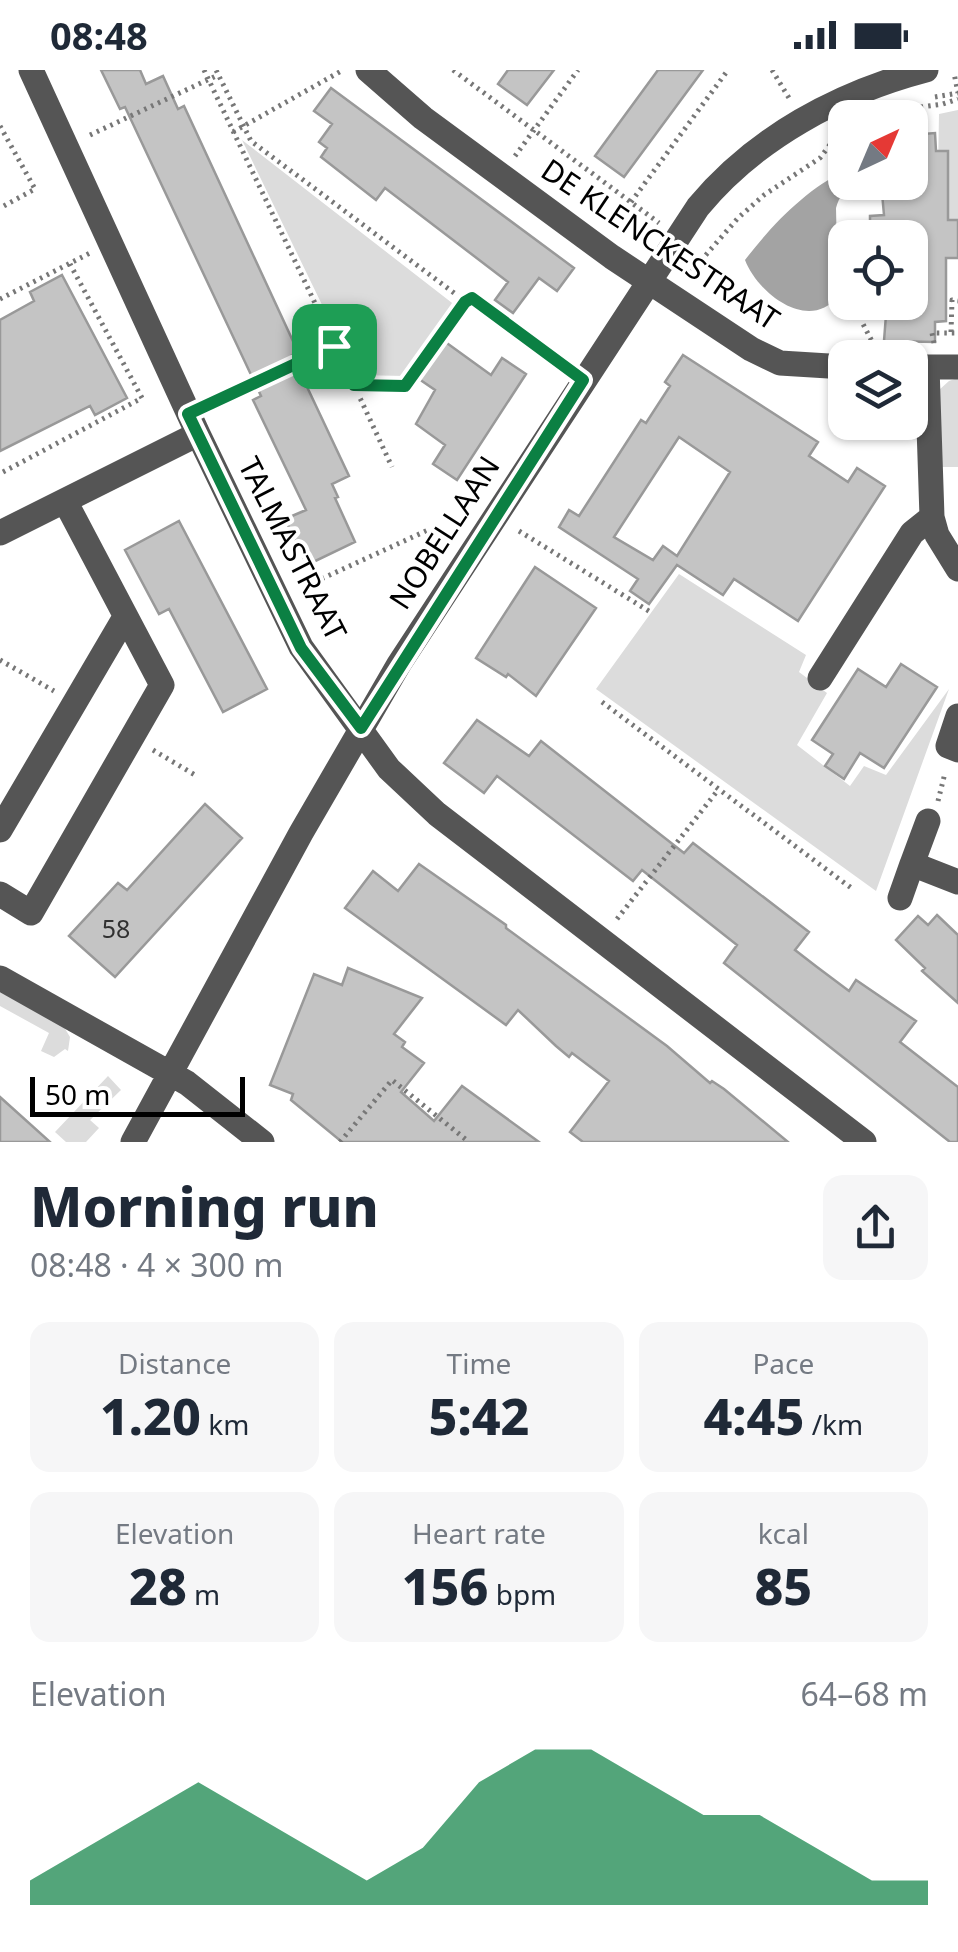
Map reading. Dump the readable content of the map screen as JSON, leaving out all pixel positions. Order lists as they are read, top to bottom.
{
  "streets": {
    "street": ["DE KLENCKESTRAAT", "NOBELLAAN", "TALMASTRAAT"]
  },
  "crossings": [
    ["DE KLENCKESTRAAT", "NOBELLAAN"],
    ["NOBELLAAN", "TALMASTRAAT"]
  ],
  "house_numbers": ["58"],
  "scale_bar": "50 m",
  "north": "top right",
  "page": {
    "status": "08:48",
    "scale": "50 m",
    "heading": ["Morning run", "08:48 · 4 × 300 m"],
    "stats": [
      ["Distance", "1.20 km"],
      ["Time", "5:42"],
      ["Pace", "4:45 /km"],
      ["Elevation", "28 m"],
      ["Heart rate", "156 bpm"],
      ["kcal", "85"]
    ],
    "chart": ["Elevation", "64–68 m"]
  }
}
